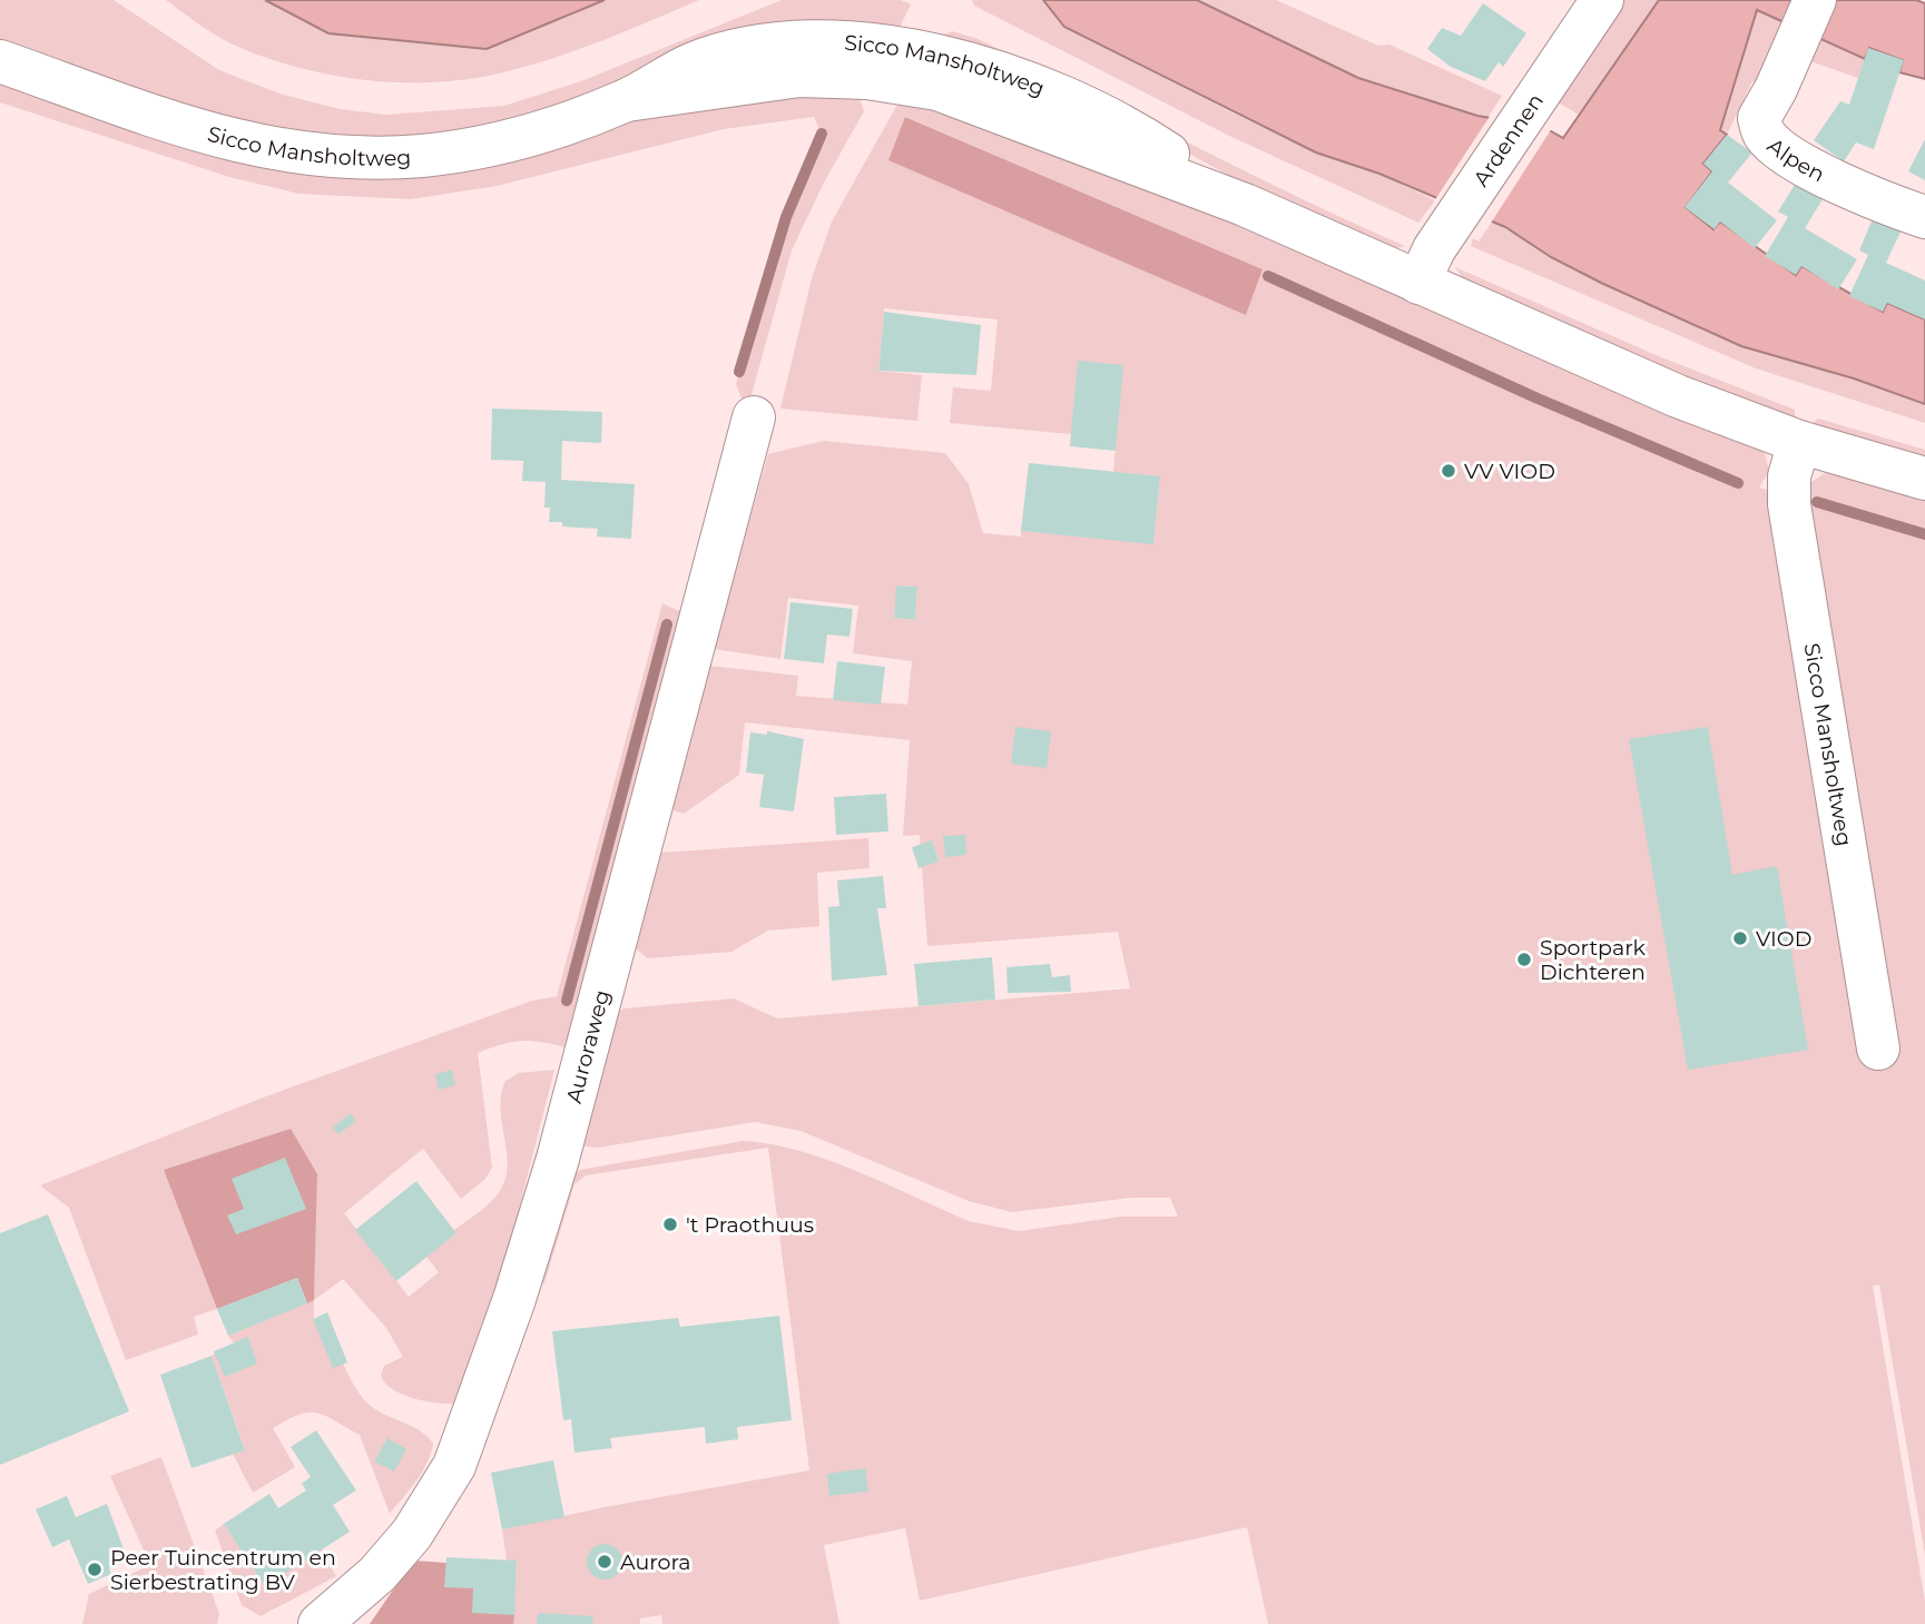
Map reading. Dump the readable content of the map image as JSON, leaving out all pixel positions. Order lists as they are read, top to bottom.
{
  "streets": {
    "street": [
      "Sicco Mansholtweg",
      "Ardennen",
      "Alpen",
      "Auroraweg"
    ]
  },
  "crossings": [
    ["Sicco Mansholtweg", "Ardennen"]
  ],
  "places": [
    "VV VIOD",
    "VIOD",
    "Sportpark Dichteren",
    "'t Praothuus",
    "Aurora",
    "Peer Tuincentrum en Sierbestrating BV"
  ]
}
